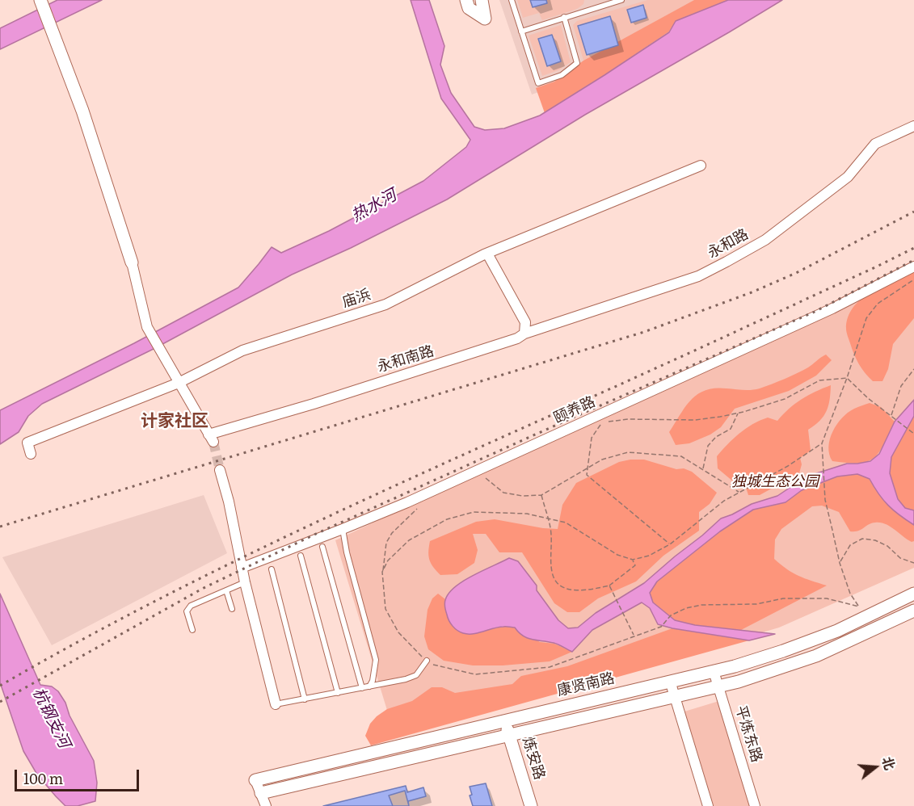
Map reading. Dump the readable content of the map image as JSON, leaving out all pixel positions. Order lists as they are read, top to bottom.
{
  "streets": {
    "street": [
      "永和路",
      "庙浜",
      "永和南路",
      "颐养路",
      "康贤南路",
      "平炼东路",
      "炼安路"
    ]
  },
  "crossings": [
    ["永和路", "永和南路"],
    ["庙浜", "永和南路"],
    ["康贤南路", "平炼东路"],
    ["康贤南路", "炼安路"]
  ],
  "districts": ["计家社区"],
  "water": ["热水河", "杭钢支河"],
  "parks": ["独城生态公园"],
  "scale_bar": "100 m",
  "north": "right"
}
